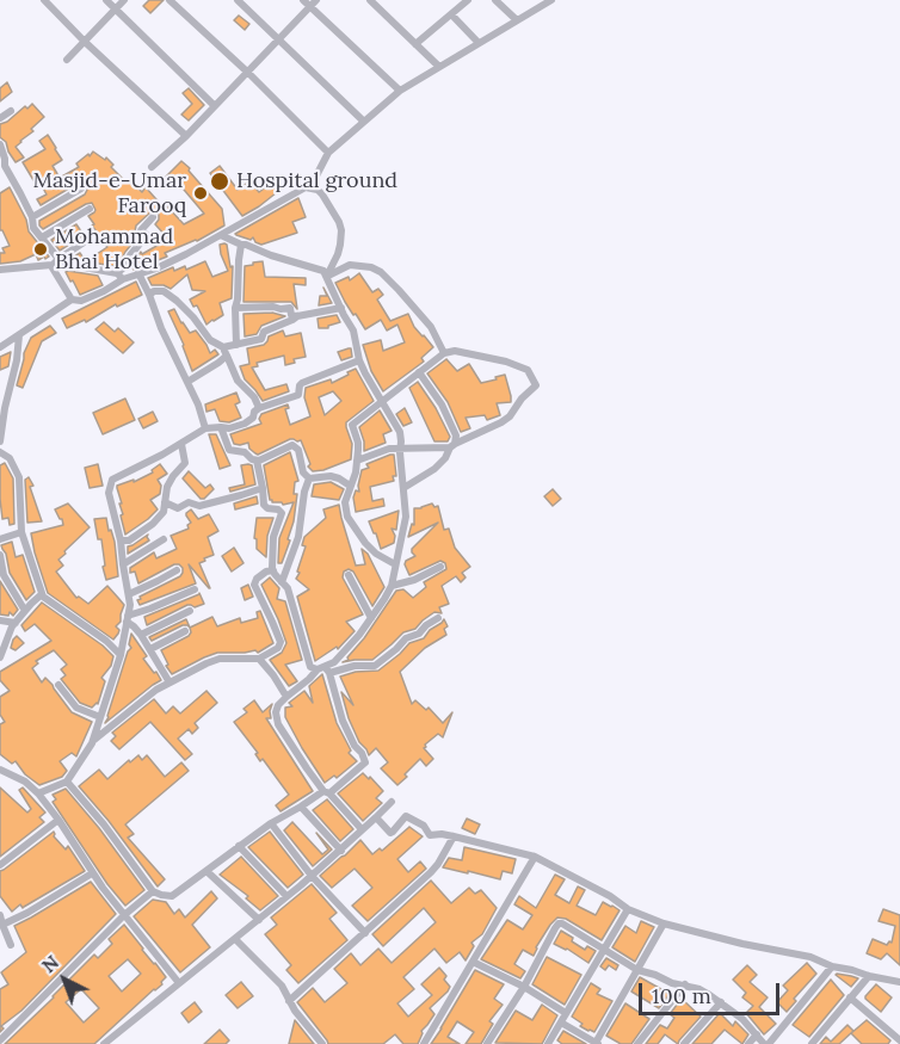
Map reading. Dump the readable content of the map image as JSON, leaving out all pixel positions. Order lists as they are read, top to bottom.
{
  "places": ["Hospital ground", "Masjid-e-Umar Farooq", "Mohammad Bhai Hotel"],
  "scale_bar": "100 m",
  "north": "top left"
}
